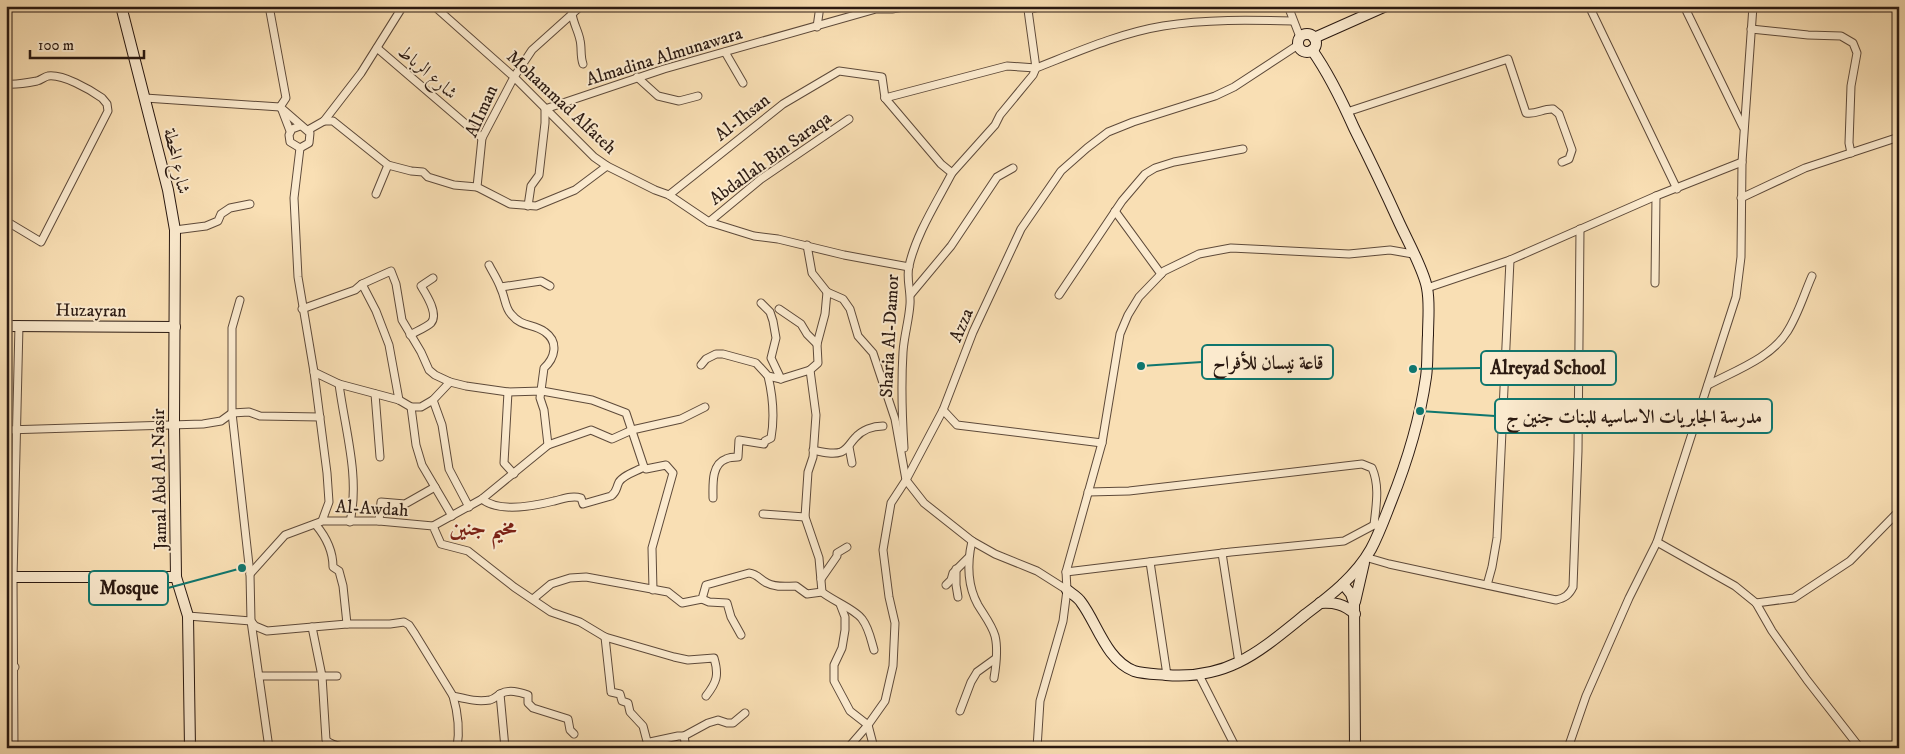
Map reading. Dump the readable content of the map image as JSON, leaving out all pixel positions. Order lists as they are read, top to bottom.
{
  "streets": {
    "street": [
      "Almadina Almunawara",
      "شارع الرباط",
      "Mohammad Alfateh",
      "AlIman",
      "Al-Ihsan",
      "Abdallah Bin Saraqa",
      "شارع المحطة",
      "Huzayran",
      "Azza",
      "Sharia Al-Damor",
      "Jamal Abd Al-Nasir",
      "Al-Awdah"
    ]
  },
  "crossings": [
    ["Almadina Almunawara", "Mohammad Alfateh"],
    ["شارع الرباط", "AlIman"],
    ["Mohammad Alfateh", "AlIman"],
    ["Mohammad Alfateh", "Al-Ihsan"],
    ["Mohammad Alfateh", "Abdallah Bin Saraqa"],
    ["Mohammad Alfateh", "Sharia Al-Damor"],
    ["شارع المحطة", "Huzayran"],
    ["شارع المحطة", "Jamal Abd Al-Nasir"],
    ["Huzayran", "Jamal Abd Al-Nasir"],
    ["Azza", "Sharia Al-Damor"]
  ],
  "districts": ["مخيم جنين"],
  "places": [
    "قاعة نيسان للأفراح",
    "Alreyad School",
    "مدرسة الجابريات الاساسيه للبنات جنين ج",
    "Mosque"
  ],
  "scale_bar": "100 m"
}
